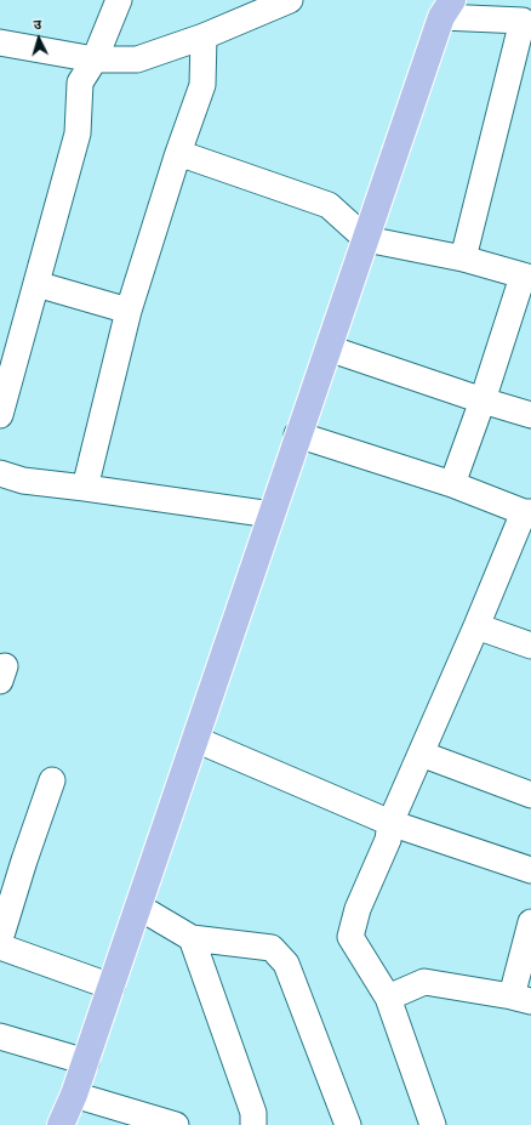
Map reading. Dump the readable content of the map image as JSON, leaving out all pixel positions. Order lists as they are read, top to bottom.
{
  "north": "top"
}
